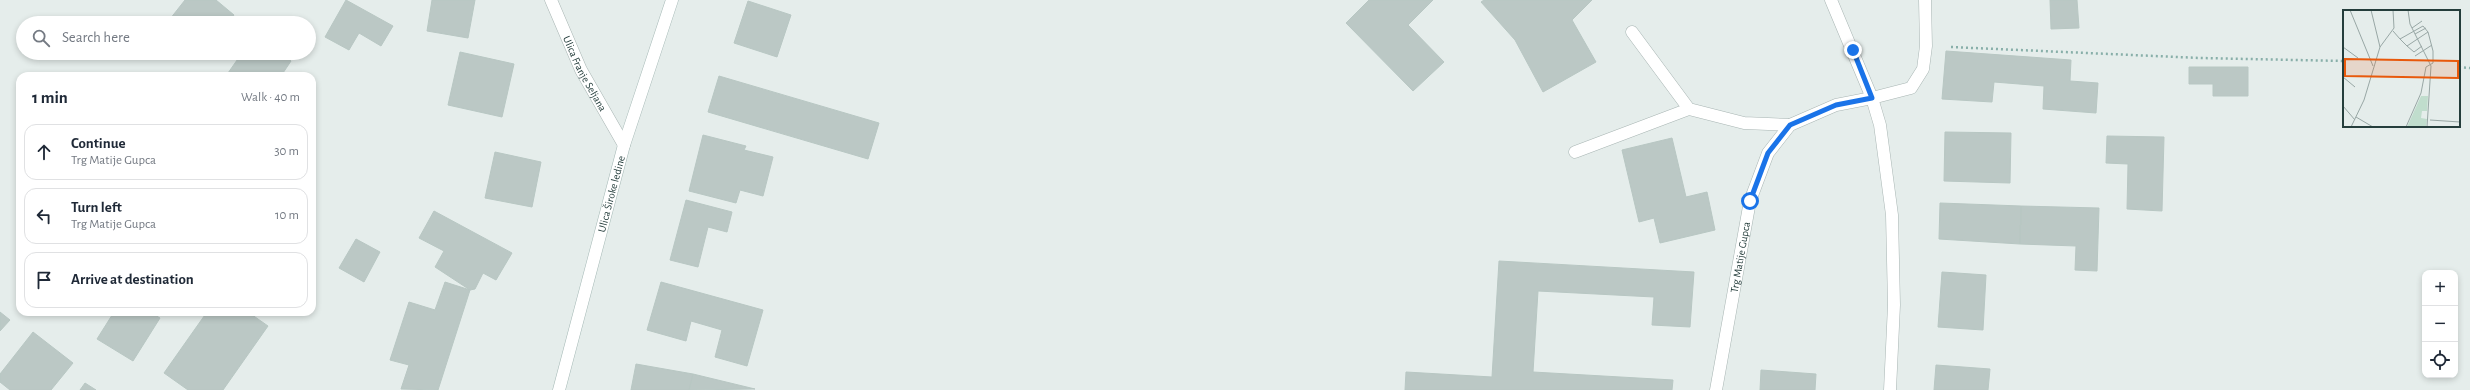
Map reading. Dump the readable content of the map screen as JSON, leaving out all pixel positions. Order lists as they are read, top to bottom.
{
  "streets": {
    "street": ["Ulica Franje Seljana", "Ulica Široke ledine", "Trg Matije Gupca"]
  },
  "crossings": [
    ["Ulica Franje Seljana", "Ulica Široke ledine"]
  ],
  "page": {
    "search": "Search here",
    "heading": ["1 min", "Walk · 40 m"],
    "list": [
      ["Continue", "Trg Matije Gupca", "30 m"],
      ["Turn left", "Trg Matije Gupca", "10 m"],
      "Arrive at destination"
    ],
    "map_buttons": ["+", "−"]
  }
}
